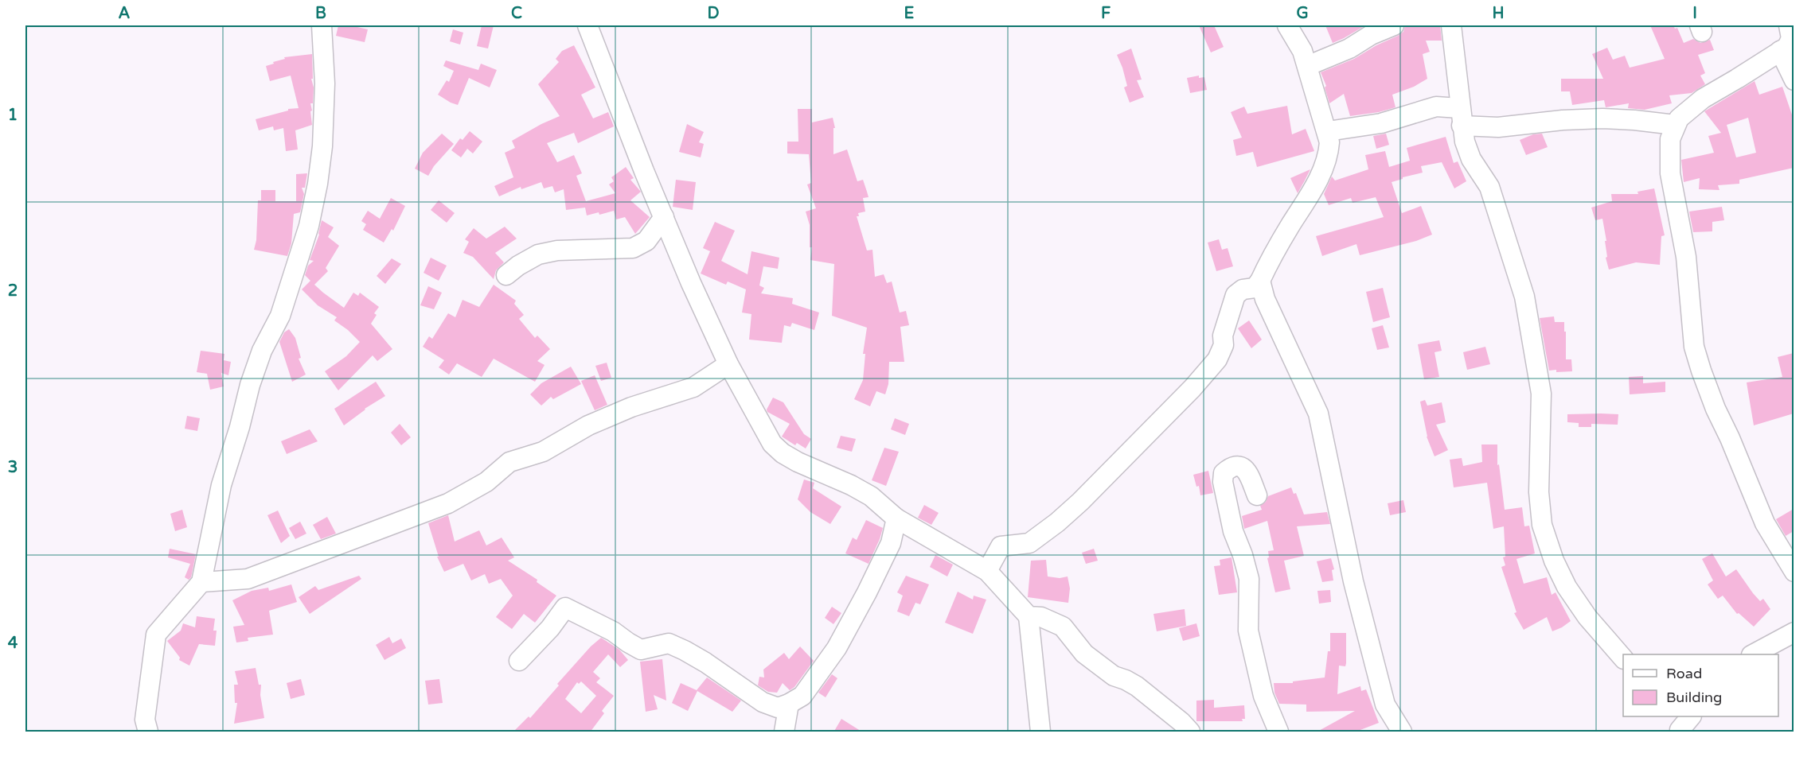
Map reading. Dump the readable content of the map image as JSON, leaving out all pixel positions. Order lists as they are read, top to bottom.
{
  "legend": ["Road", "Building"],
  "grid": {
    "columns": [
      "A",
      "B",
      "C",
      "D",
      "E",
      "F",
      "G",
      "H",
      "I"
    ],
    "rows": [
      "1",
      "2",
      "3",
      "4"
    ]
  }
}
